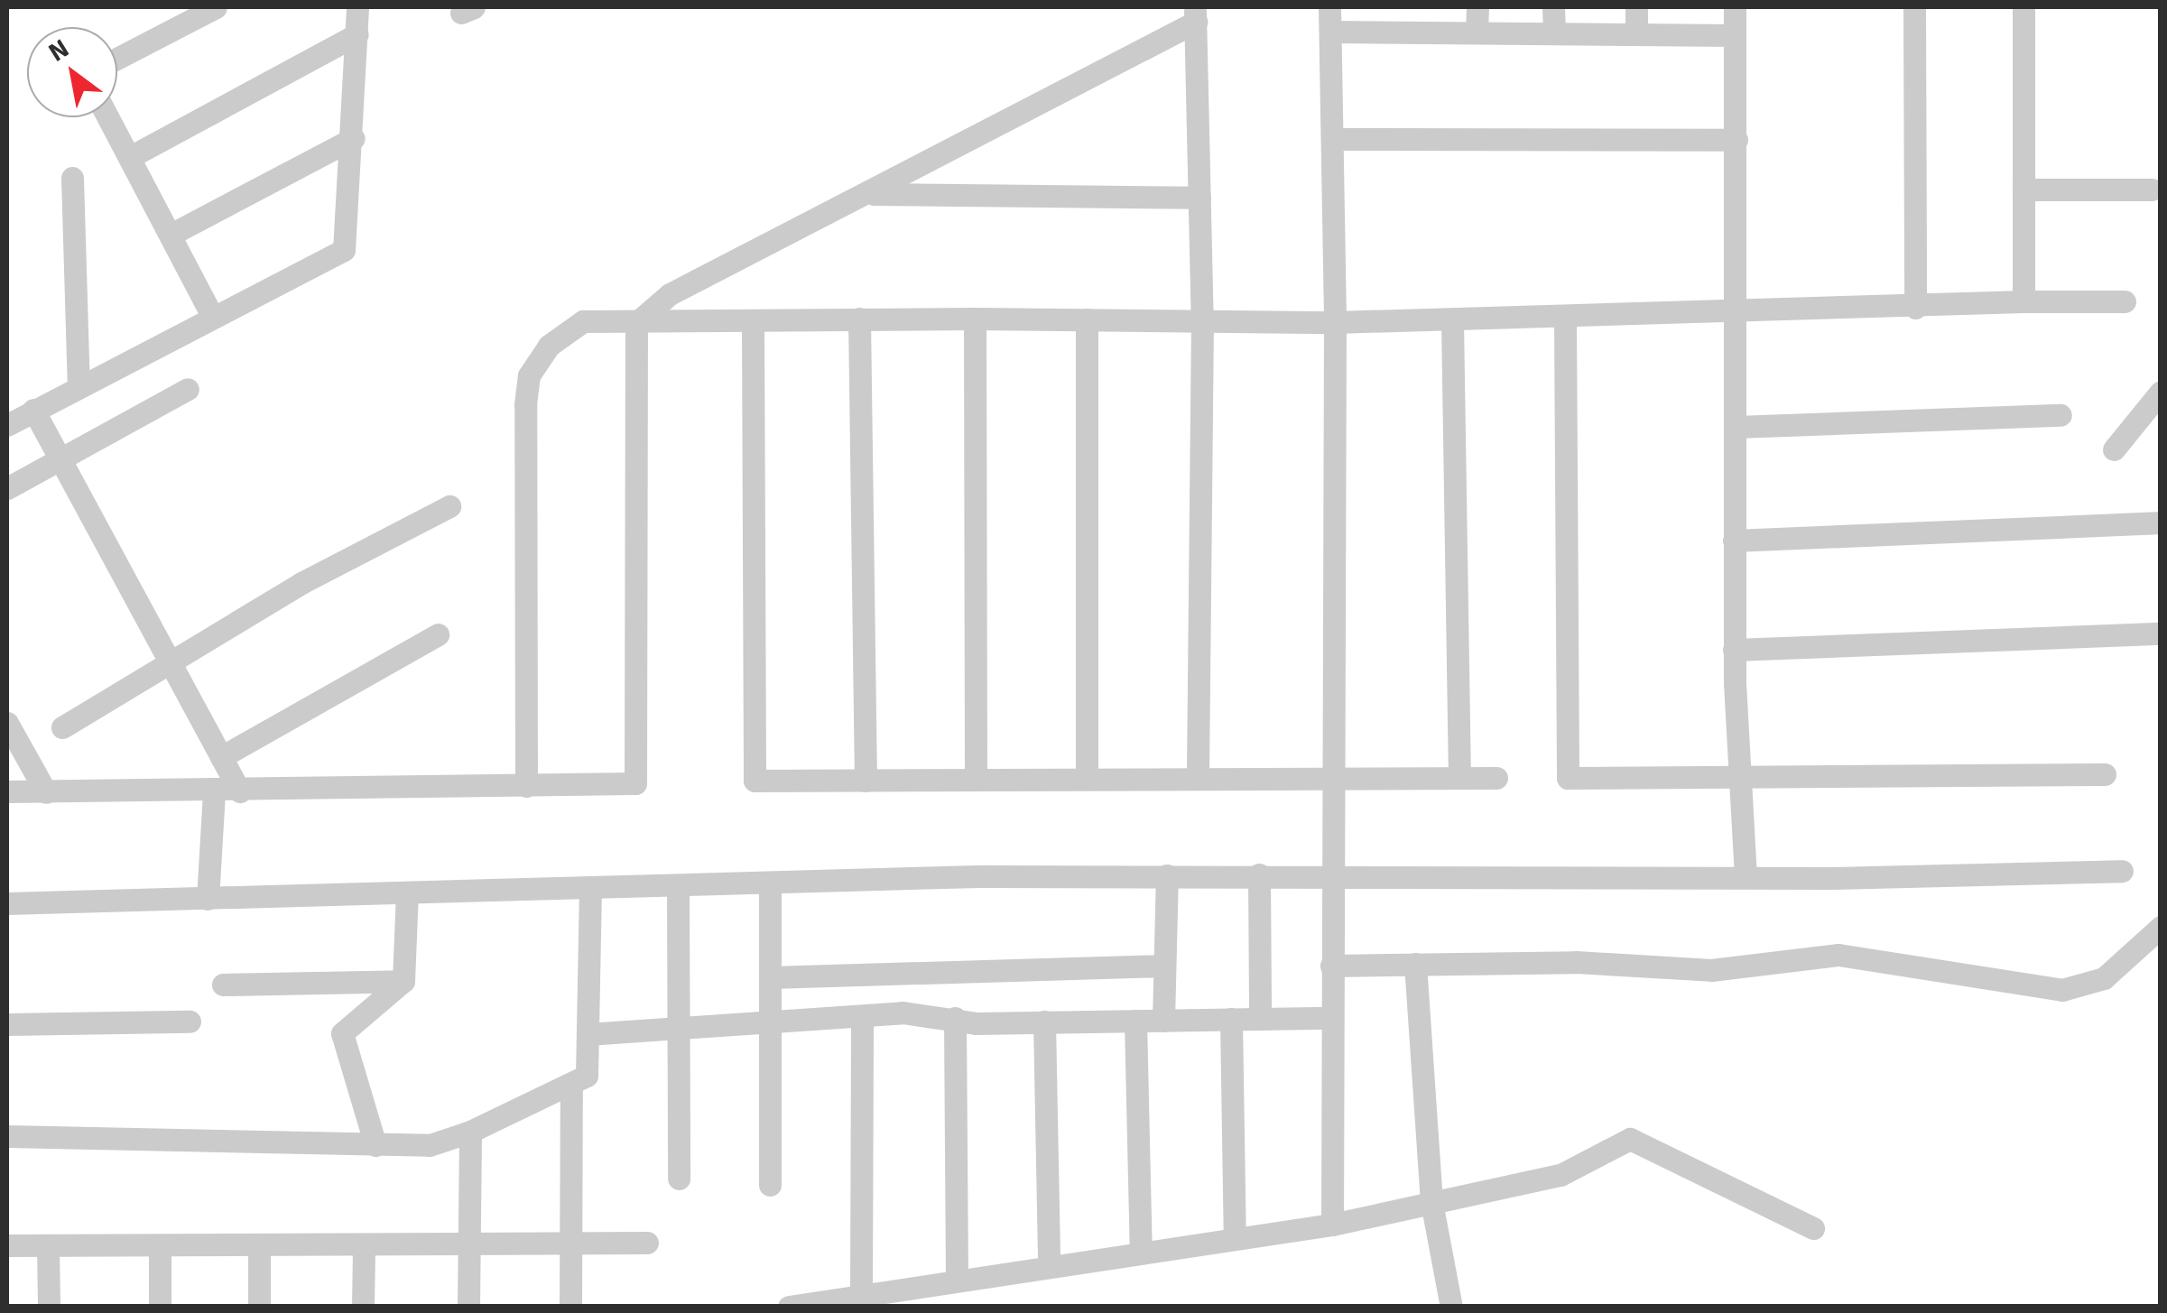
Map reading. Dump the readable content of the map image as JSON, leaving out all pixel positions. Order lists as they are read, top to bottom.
{
  "north": "top left"
}
